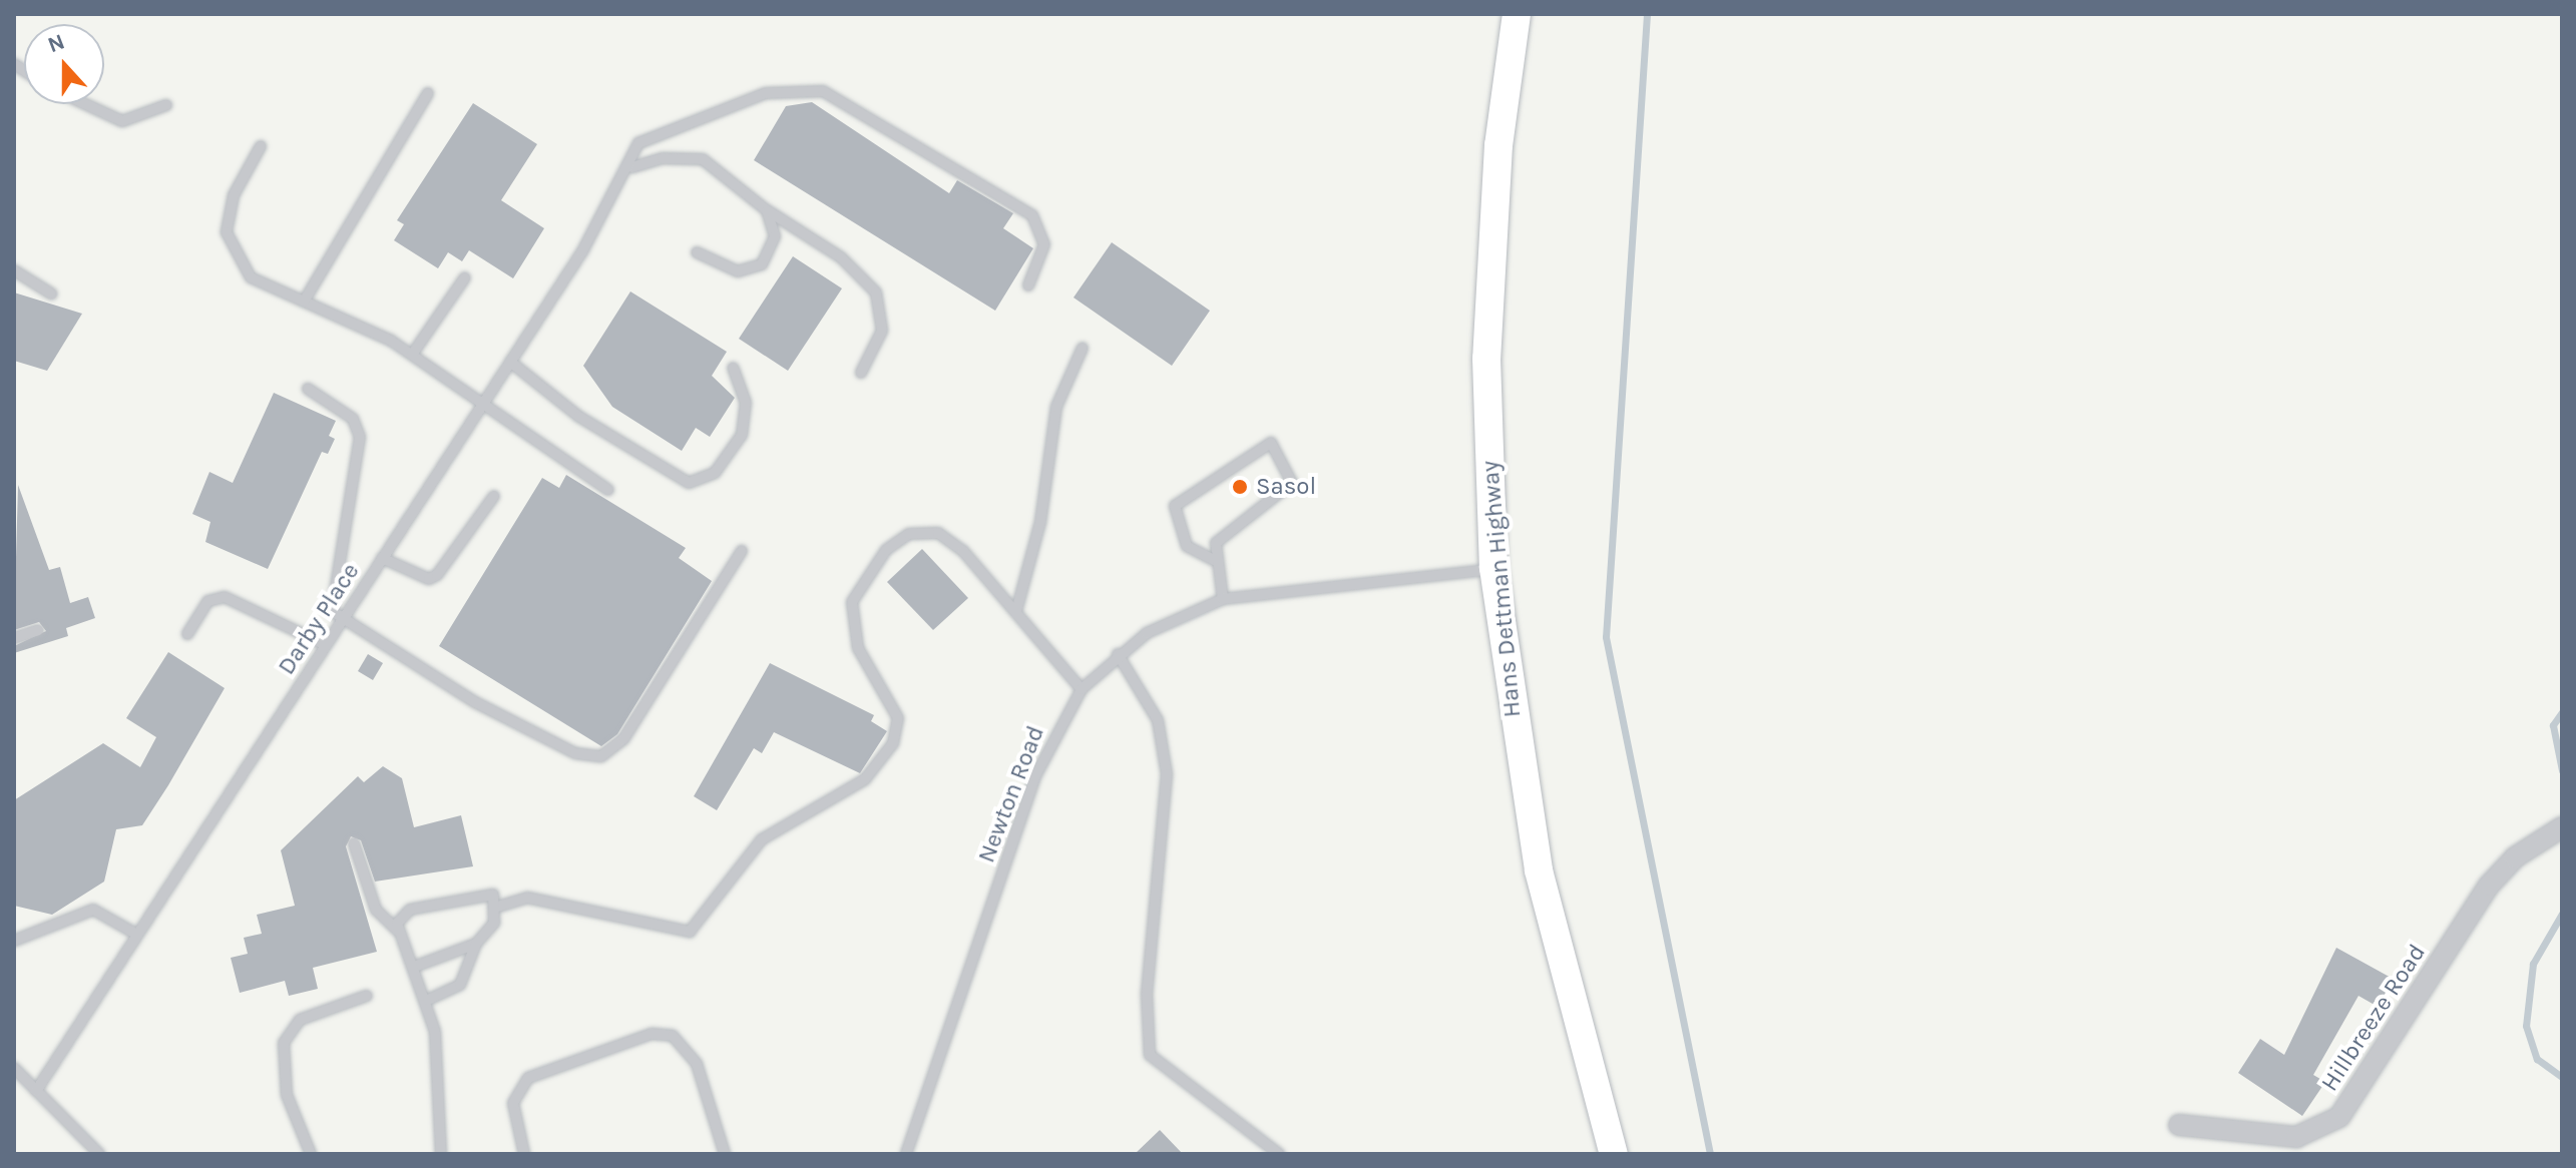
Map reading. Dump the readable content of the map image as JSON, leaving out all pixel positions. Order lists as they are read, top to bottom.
{
  "streets": {
    "street": ["Hans Dettman Highway", "Hillbreeze Road"],
    "lane": ["Darby Place", "Newton Road"]
  },
  "crossings": [
    ["Hans Dettman Highway", "Newton Road"]
  ],
  "places": ["Sasol"],
  "north": "top"
}
